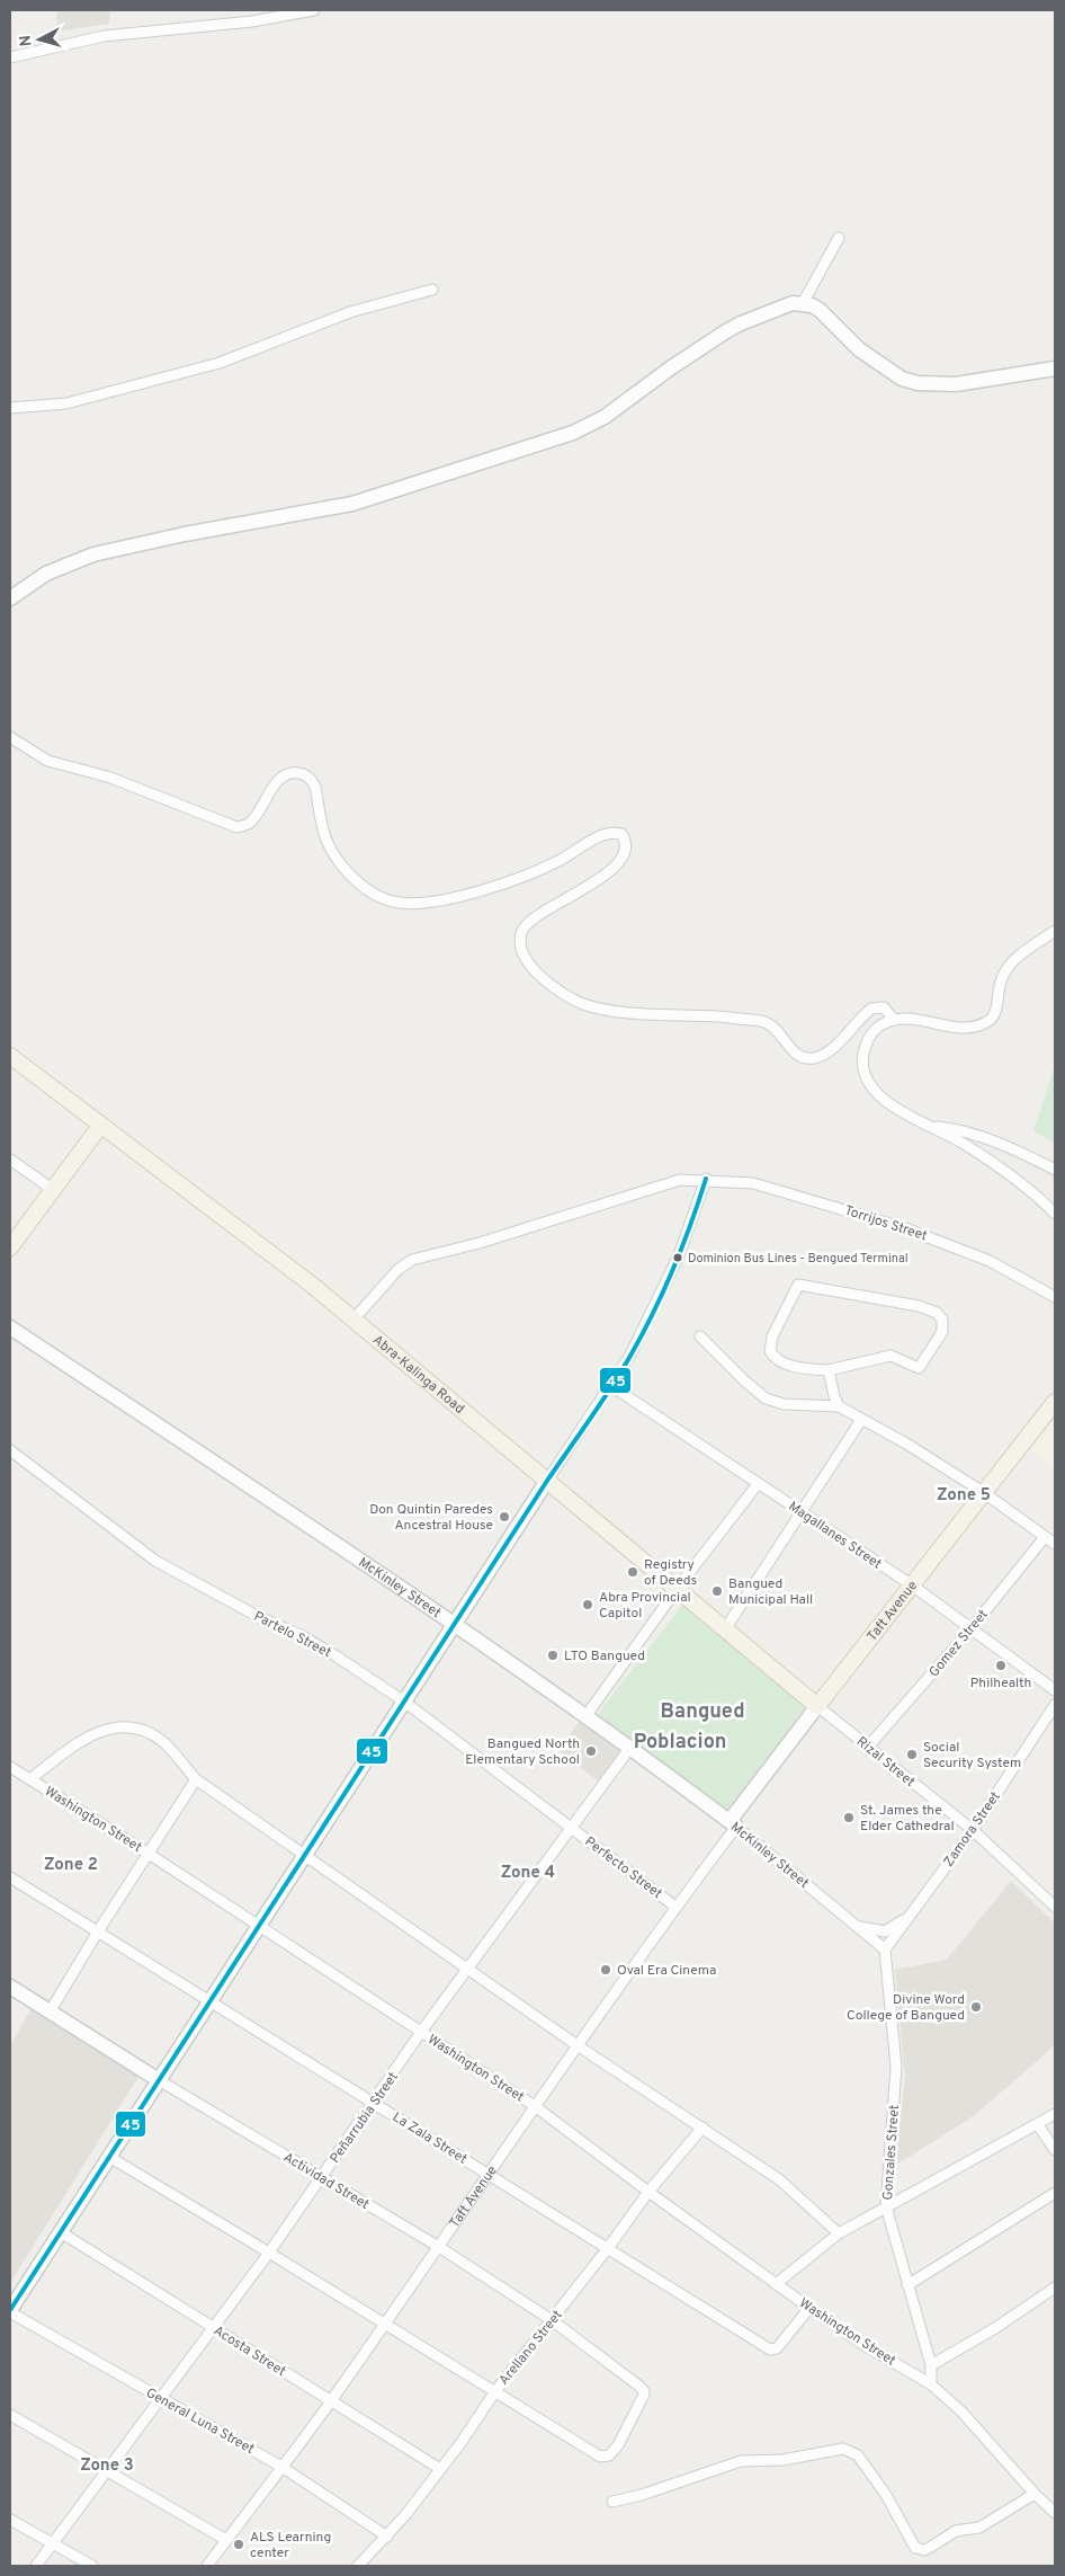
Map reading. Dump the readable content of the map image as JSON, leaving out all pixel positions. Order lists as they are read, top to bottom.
{
  "streets": {
    "main road": ["Abra-Kalinga Road", "Taft Avenue"],
    "street": [
      "Torrijos Street",
      "Magallanes Street",
      "McKinley Street",
      "Partelo Street",
      "Gomez Street",
      "Rizal Street",
      "Washington Street",
      "Zamora Street",
      "Perfecto Street",
      "Peñarrubia Street",
      "La Zala Street",
      "Gonzales Street",
      "Actividad Street",
      "Arellano Street",
      "Acosta Street",
      "General Luna Street"
    ]
  },
  "crossings": [
    ["Torrijos Street", "Abra-Kalinga Road"],
    ["Abra-Kalinga Road", "Taft Avenue"],
    ["Abra-Kalinga Road", "Rizal Street"],
    ["Magallanes Street", "Taft Avenue"],
    ["Magallanes Street", "Gomez Street"],
    ["McKinley Street", "Taft Avenue"],
    ["McKinley Street", "Zamora Street"],
    ["McKinley Street", "Peñarrubia Street"],
    ["McKinley Street", "Gonzales Street"],
    ["Taft Avenue", "Rizal Street"],
    ["Taft Avenue", "Washington Street"],
    ["Taft Avenue", "Perfecto Street"],
    ["Taft Avenue", "La Zala Street"],
    ["Taft Avenue", "Actividad Street"],
    ["Taft Avenue", "Acosta Street"],
    ["Taft Avenue", "General Luna Street"],
    ["Partelo Street", "Perfecto Street"],
    ["Partelo Street", "Peñarrubia Street"],
    ["Gomez Street", "Rizal Street"],
    ["Rizal Street", "Zamora Street"],
    ["Washington Street", "Peñarrubia Street"],
    ["Washington Street", "La Zala Street"],
    ["Washington Street", "Gonzales Street"],
    ["Washington Street", "Arellano Street"],
    ["Zamora Street", "Gonzales Street"],
    ["Perfecto Street", "Peñarrubia Street"],
    ["Peñarrubia Street", "La Zala Street"],
    ["Peñarrubia Street", "Actividad Street"],
    ["Peñarrubia Street", "Acosta Street"],
    ["Peñarrubia Street", "General Luna Street"],
    ["La Zala Street", "Arellano Street"],
    ["Actividad Street", "Arellano Street"],
    ["Arellano Street", "Acosta Street"],
    ["Arellano Street", "General Luna Street"]
  ],
  "districts": [
    "Zone 5",
    "Bangued",
    "Poblacion",
    "Zone 2",
    "Zone 4",
    "Zone 3"
  ],
  "places": [
    "Dominion Bus Lines - Bengued Terminal",
    "Don Quintin Paredes Ancestral House",
    "Registry of Deeds",
    "Bangued Municipal Hall",
    "Abra Provincial Capitol",
    "LTO Bangued",
    "Philhealth",
    "Bangued North Elementary School",
    "Social Security System",
    "St. James the Elder Cathedral",
    "Oval Era Cinema",
    "Divine Word College of Bangued",
    "ALS Learning center"
  ],
  "lines": ["transit line 45"],
  "north": "left"
}
